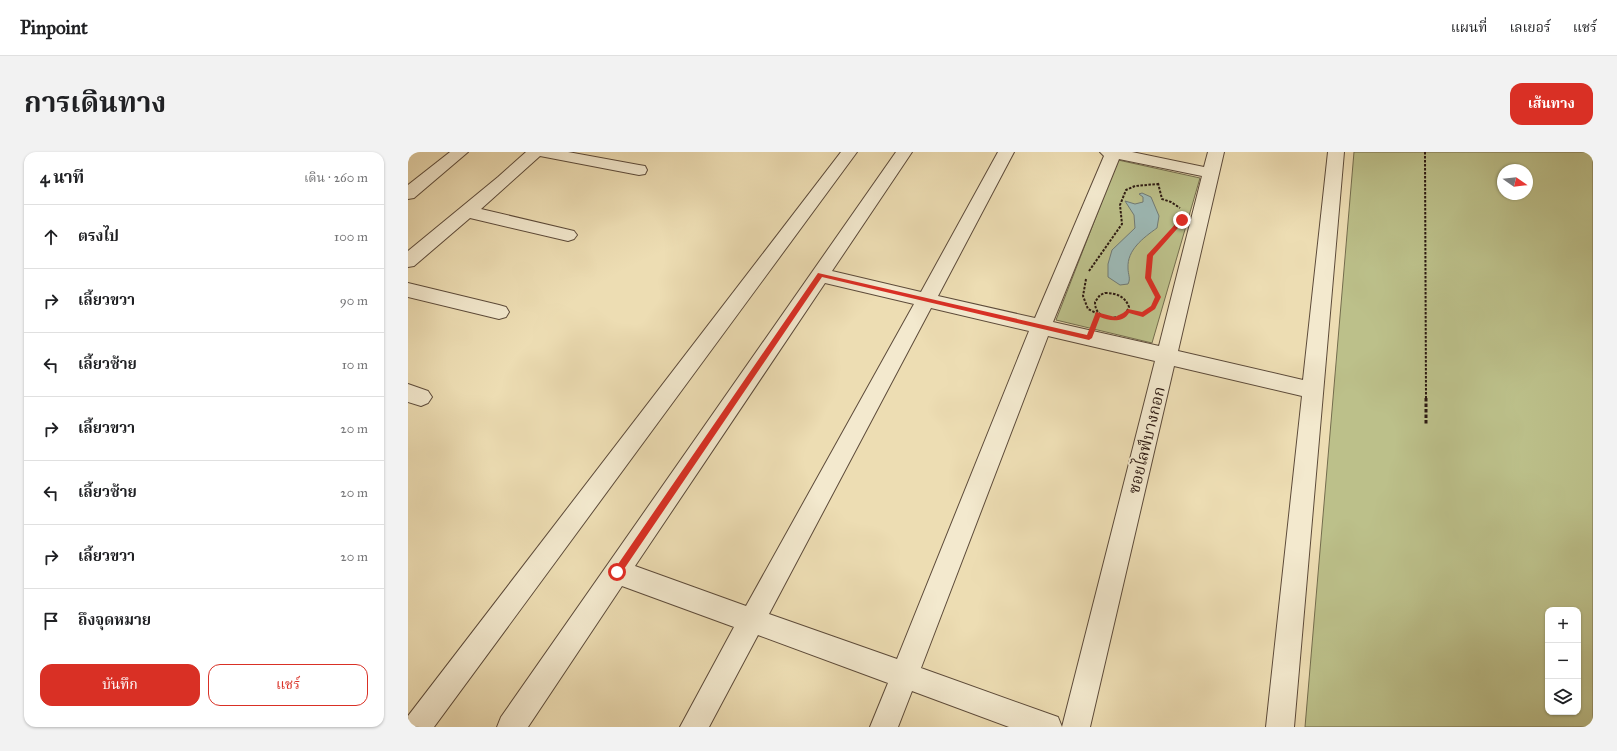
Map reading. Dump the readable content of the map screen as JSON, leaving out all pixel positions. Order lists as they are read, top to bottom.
{
  "streets": {
    "street": ["ซอยไลฟ์บางกอก"]
  },
  "north": "right",
  "page": {
    "header": "Pinpoint",
    "nav": ["แผนที่", "เลเยอร์", "แชร์"],
    "title": "การเดินทาง",
    "buttons": [
      "เส้นทาง",
      ["บันทึก", "แชร์"]
    ],
    "heading": ["4 นาที", "เดิน · 260 m"],
    "list": [
      ["ตรงไป", "100 m"],
      ["เลี้ยวขวา", "90 m"],
      ["เลี้ยวซ้าย", "10 m"],
      ["เลี้ยวขวา", "20 m"],
      ["เลี้ยวซ้าย", "20 m"],
      ["เลี้ยวขวา", "20 m"],
      "ถึงจุดหมาย"
    ],
    "map_buttons": ["+", "−"]
  }
}
